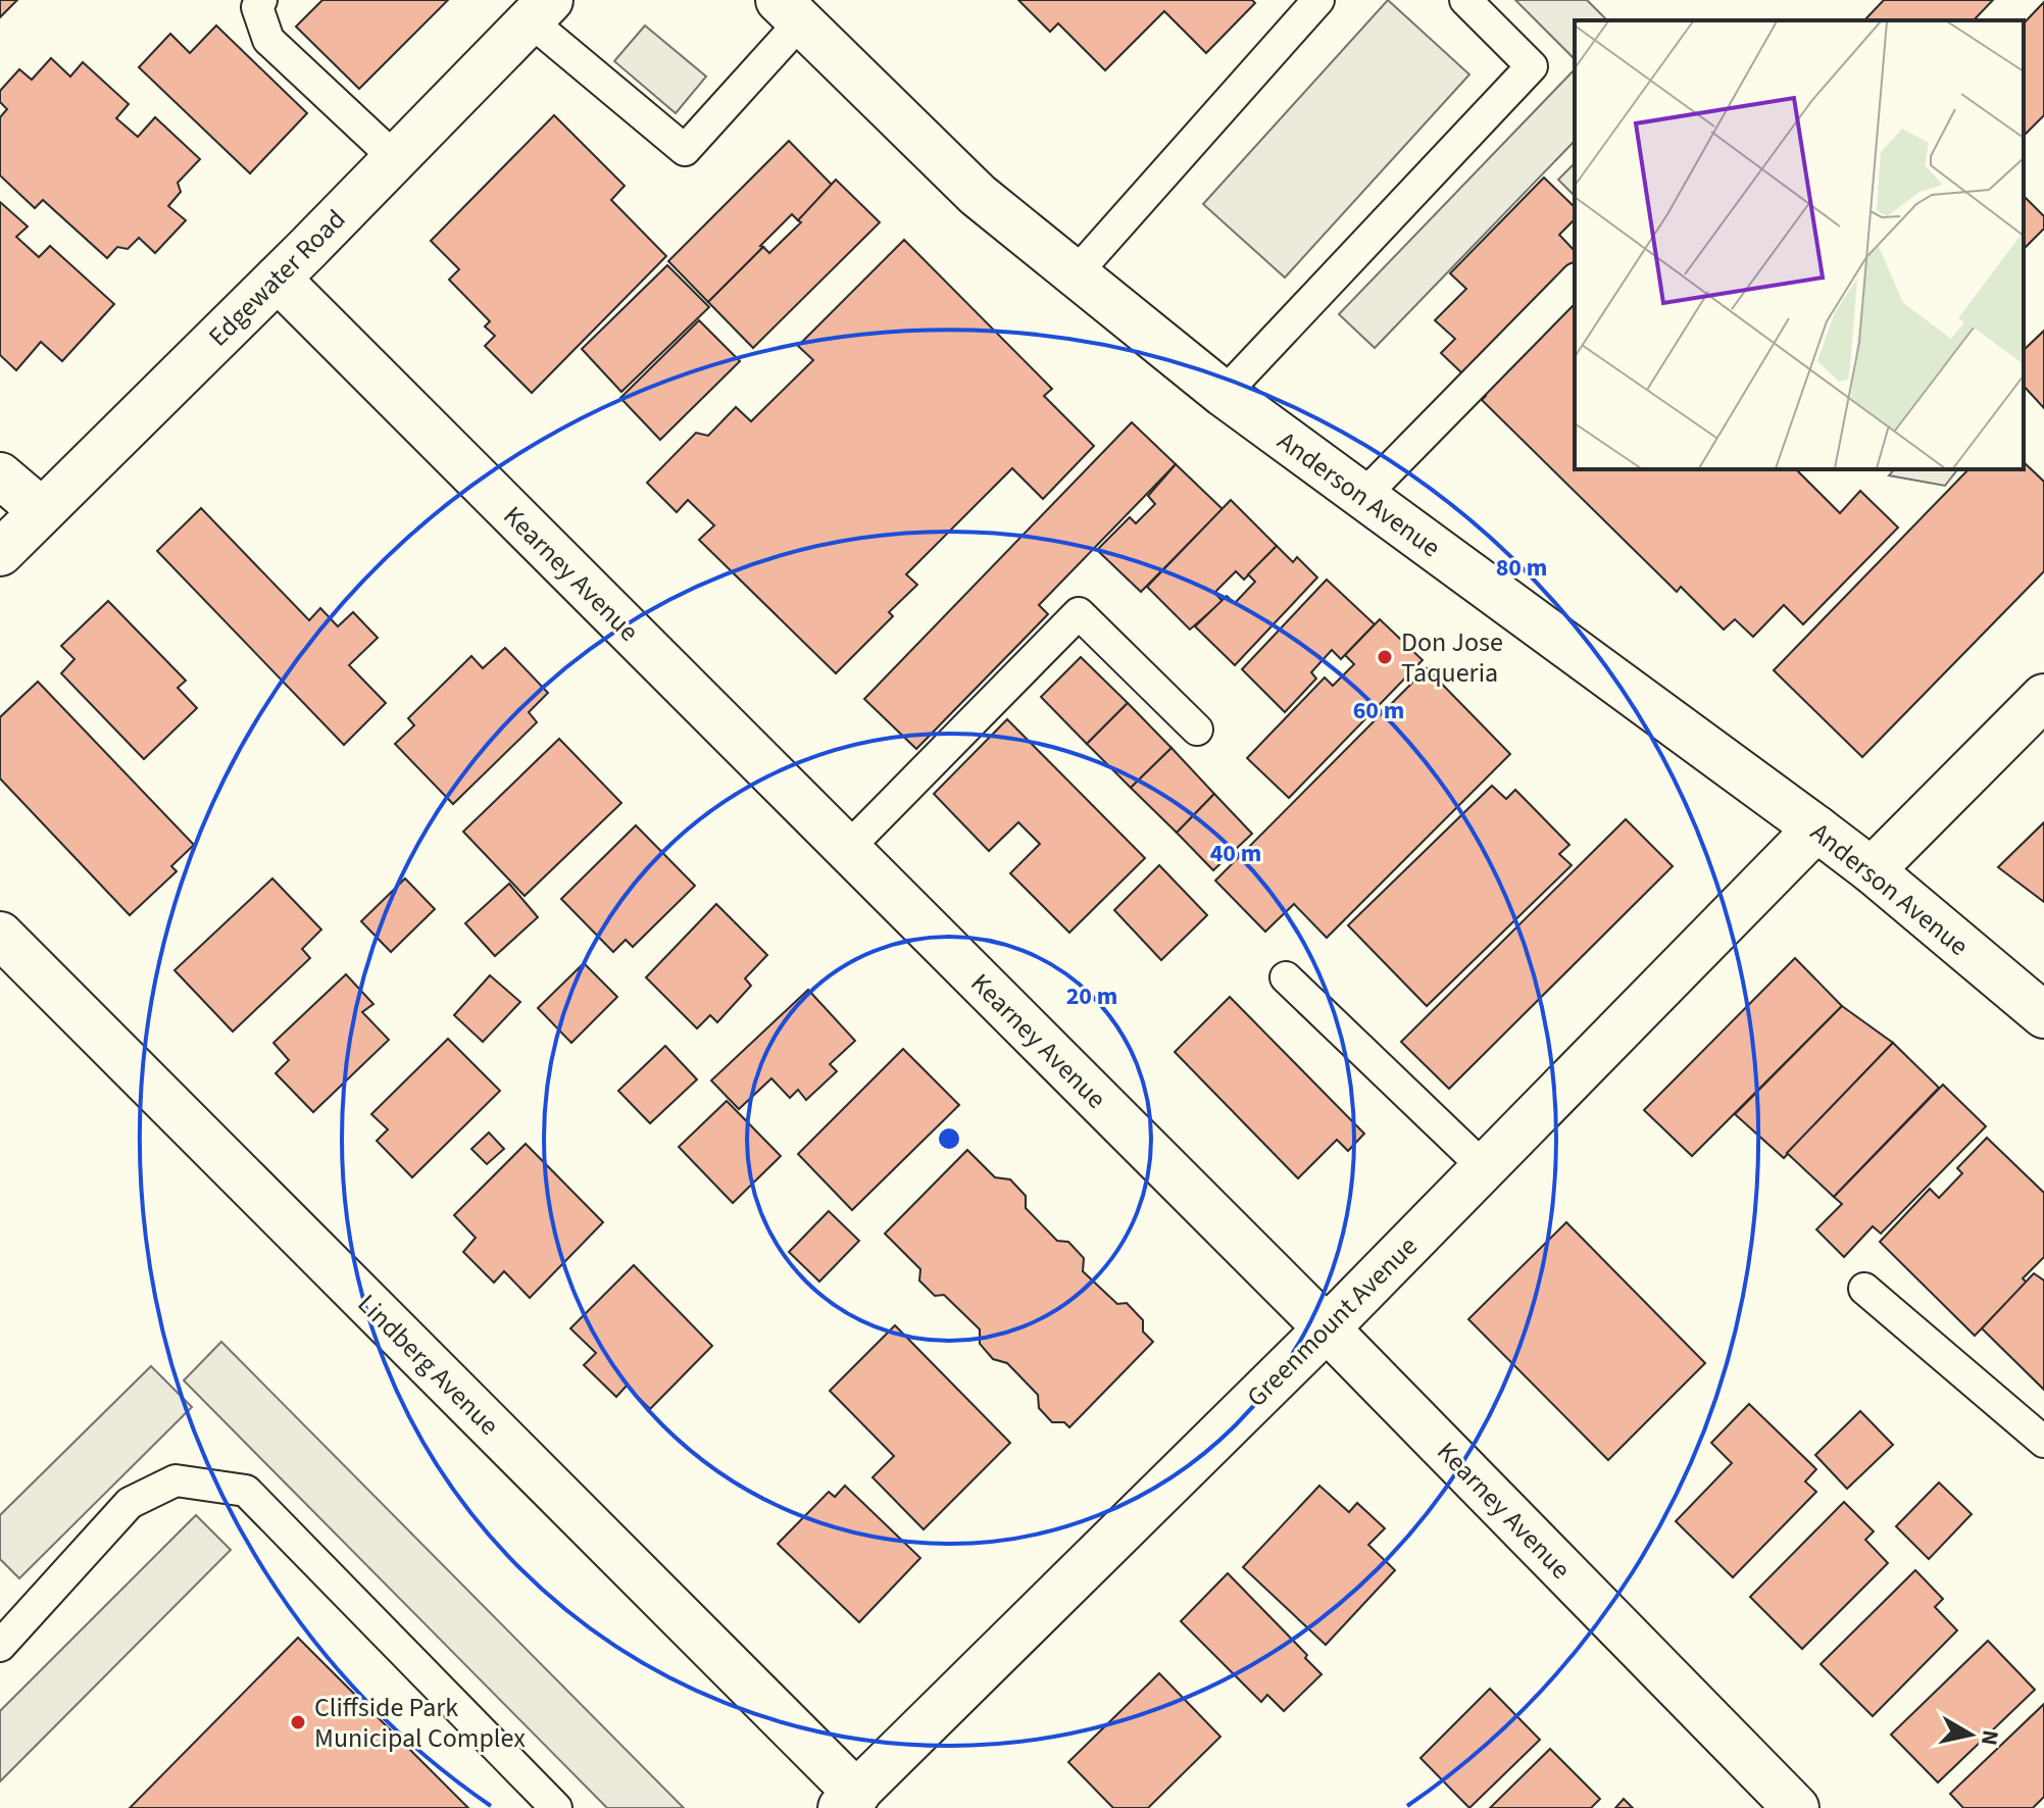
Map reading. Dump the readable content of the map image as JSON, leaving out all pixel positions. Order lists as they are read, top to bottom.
{
  "streets": {
    "street": [
      "Edgewater Road",
      "Anderson Avenue",
      "Kearney Avenue",
      "Greenmount Avenue",
      "Lindberg Avenue"
    ]
  },
  "crossings": [
    ["Edgewater Road", "Kearney Avenue"],
    ["Anderson Avenue", "Greenmount Avenue"],
    ["Kearney Avenue", "Greenmount Avenue"],
    ["Greenmount Avenue", "Lindberg Avenue"]
  ],
  "places": ["Don Jose Taqueria", "Cliffside Park Municipal Complex"],
  "north": "right",
  "rings": [
    "80 m",
    "60 m",
    "40 m",
    "20 m"
  ]
}
